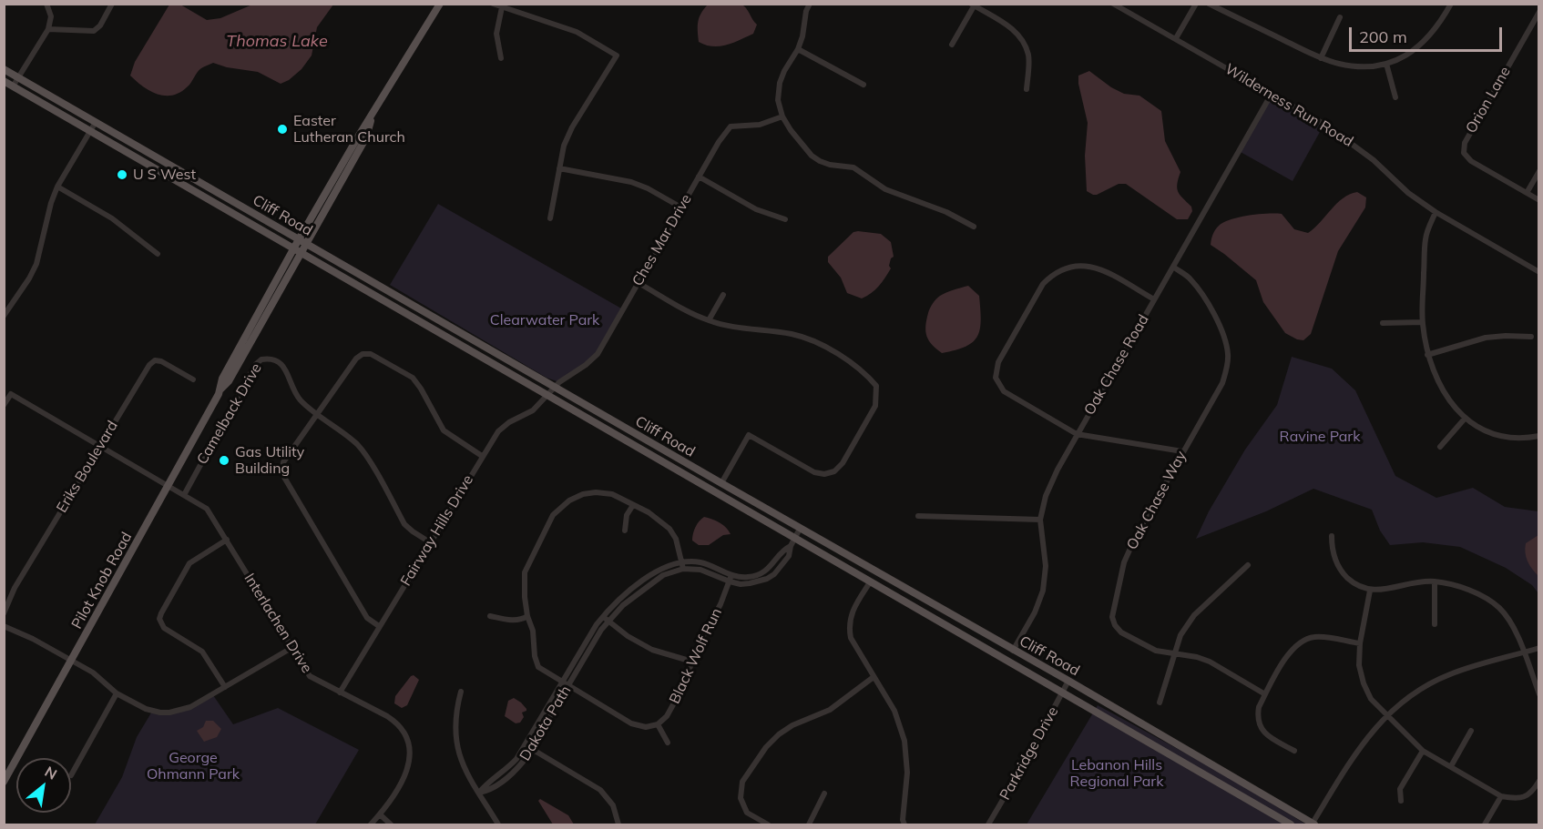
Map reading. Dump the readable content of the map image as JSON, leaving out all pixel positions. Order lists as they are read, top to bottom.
{
  "streets": {
    "main road": ["Cliff Road", "Pilot Knob Road"],
    "street": [
      "Orion Lane",
      "Wilderness Run Road",
      "Ches Mar Drive",
      "Oak Chase Road",
      "Camelback Drive",
      "Eriks Boulevard",
      "Oak Chase Way",
      "Fairway Hills Drive",
      "Interlachen Drive",
      "Black Wolf Run",
      "Dakota Path",
      "Parkridge Drive"
    ]
  },
  "crossings": [
    ["Wilderness Run Road", "Oak Chase Road"],
    ["Cliff Road", "Ches Mar Drive"],
    ["Cliff Road", "Oak Chase Road"],
    ["Cliff Road", "Fairway Hills Drive"],
    ["Cliff Road", "Pilot Knob Road"],
    ["Cliff Road", "Dakota Path"],
    ["Cliff Road", "Parkridge Drive"],
    ["Ches Mar Drive", "Fairway Hills Drive"],
    ["Oak Chase Road", "Oak Chase Way"],
    ["Camelback Drive", "Fairway Hills Drive"],
    ["Camelback Drive", "Interlachen Drive"],
    ["Eriks Boulevard", "Interlachen Drive"],
    ["Fairway Hills Drive", "Interlachen Drive"],
    ["Pilot Knob Road", "Interlachen Drive"],
    ["Black Wolf Run", "Dakota Path"]
  ],
  "water": ["Thomas Lake"],
  "parks": [
    "Clearwater Park",
    "Ravine Park",
    "George Ohmann Park",
    "Lebanon Hills Regional Park"
  ],
  "places": ["Easter Lutheran Church", "U S West", "Gas Utility Building"],
  "scale_bar": "200 m",
  "north": "top right"
}
